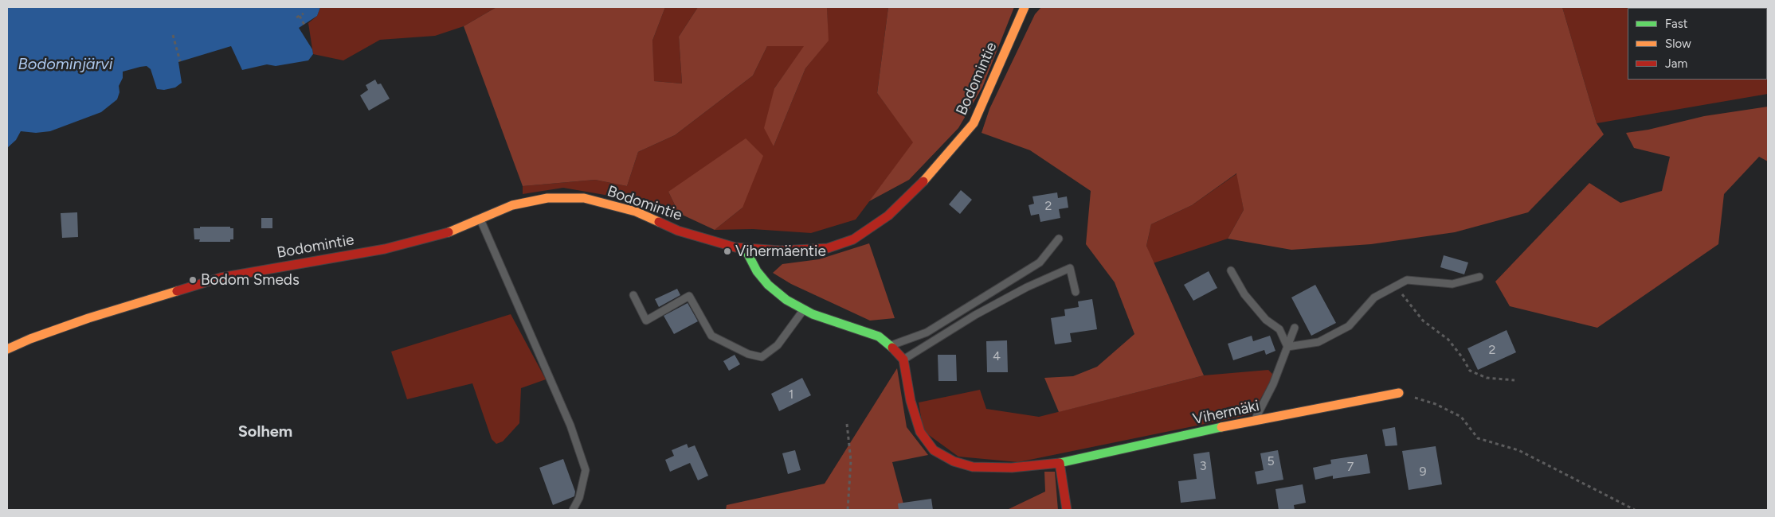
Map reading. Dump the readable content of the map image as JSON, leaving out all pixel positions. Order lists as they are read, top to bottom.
{
  "streets": {
    "street": ["Bodomintie", "Vihermäki"]
  },
  "districts": ["Solhem"],
  "water": ["Bodominjärvi"],
  "places": ["Vihermäentie", "Bodom Smeds"],
  "house_numbers": [
    "2",
    "2",
    "4",
    "1",
    "5",
    "3",
    "7",
    "9"
  ],
  "legend": ["Fast", "Slow", "Jam"]
}
